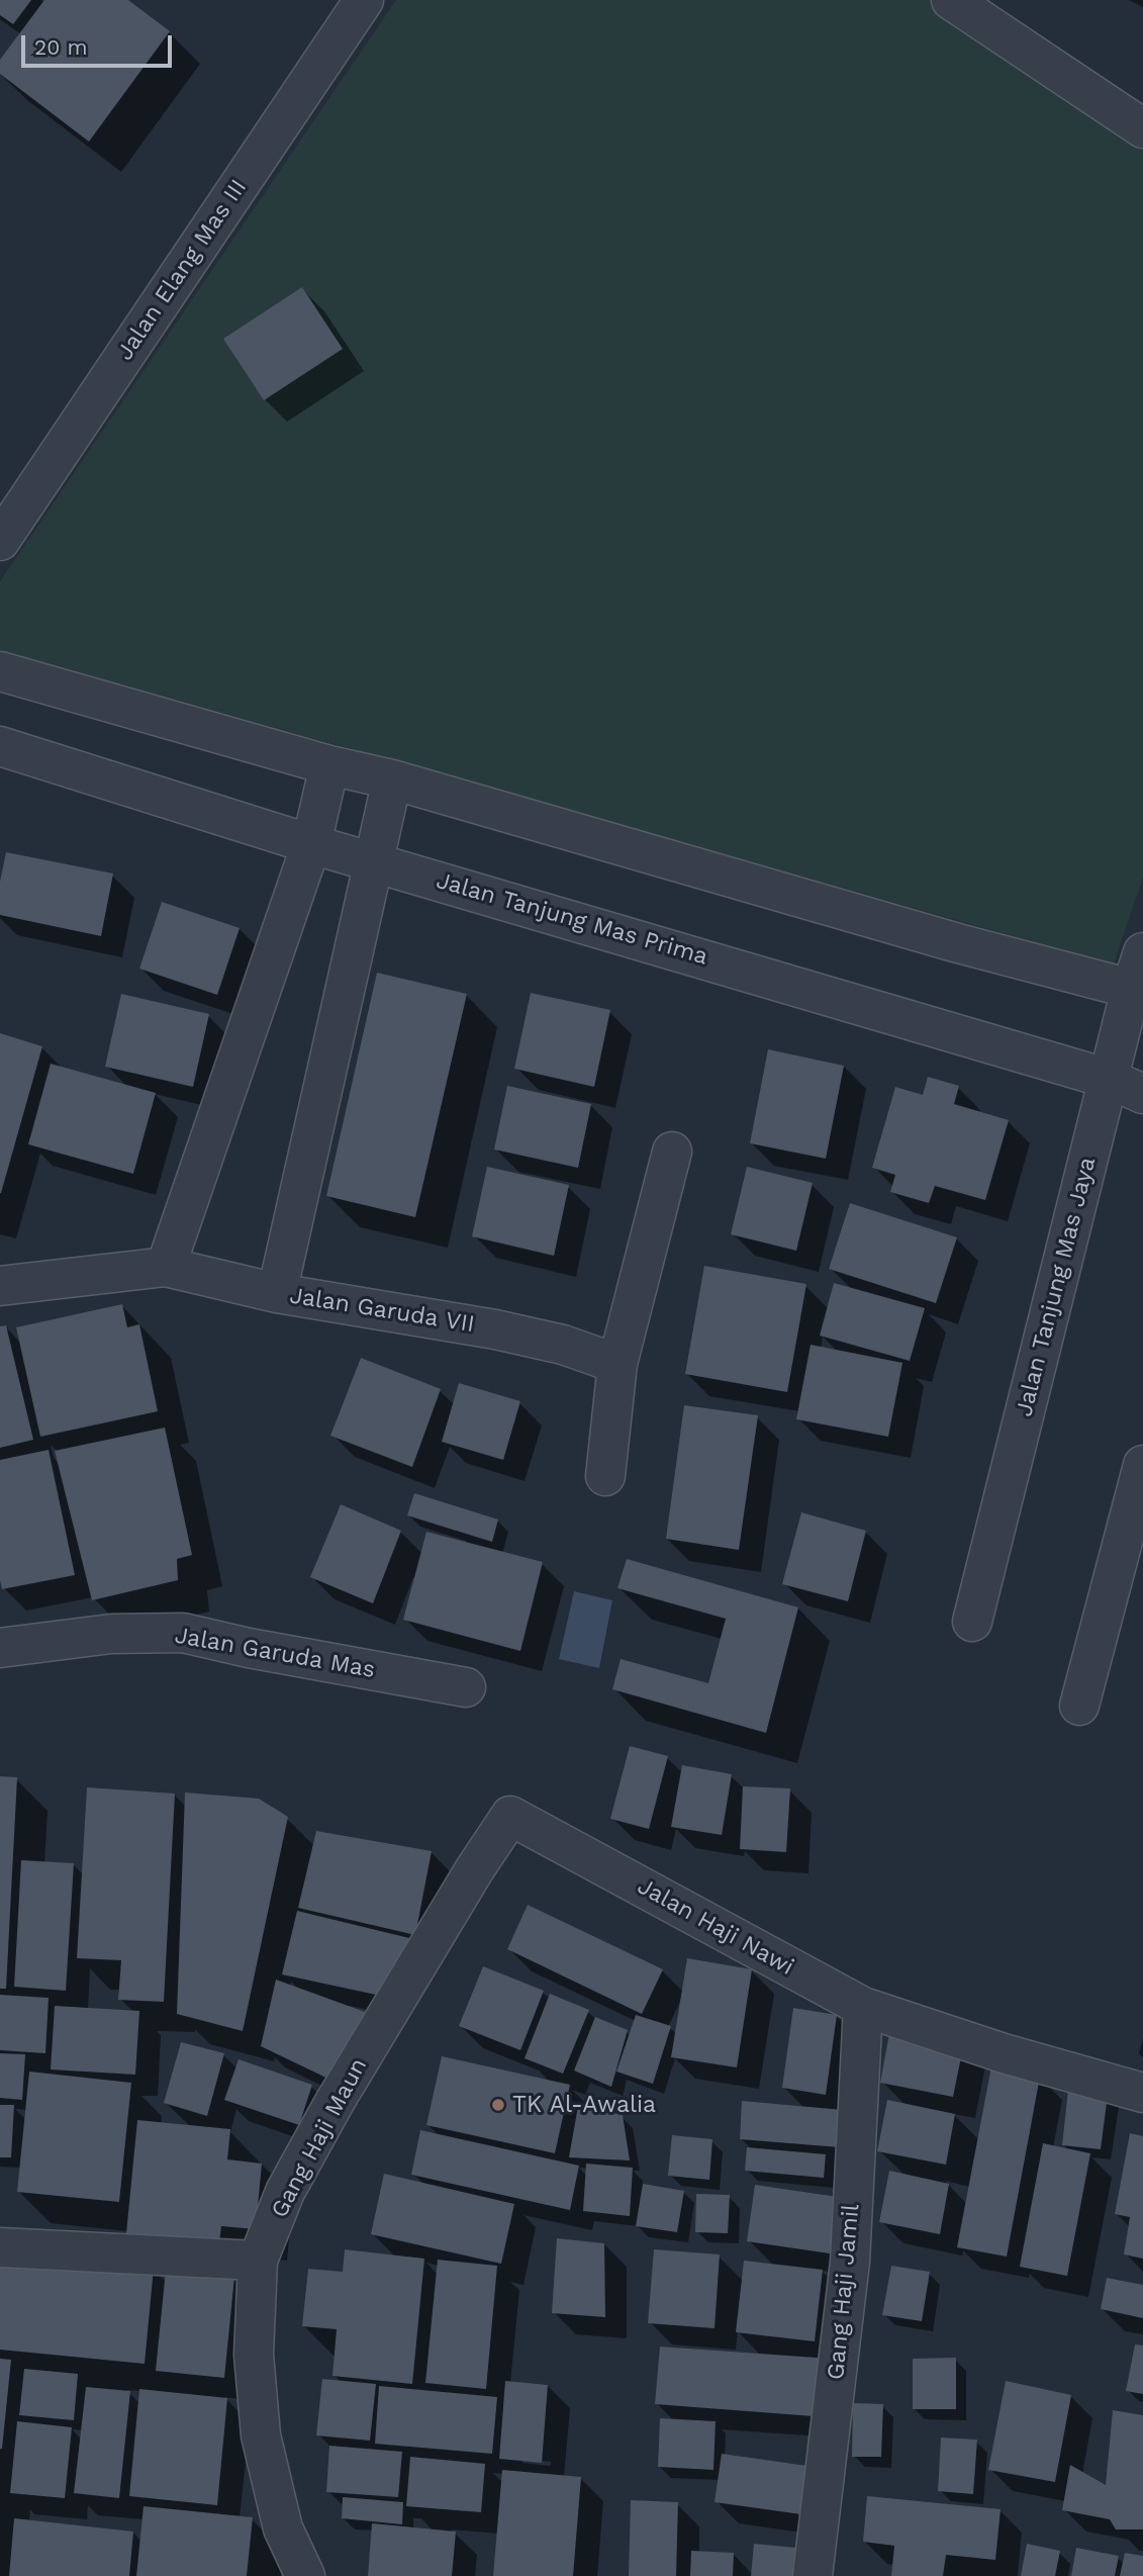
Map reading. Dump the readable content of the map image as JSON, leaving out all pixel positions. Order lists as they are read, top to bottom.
{
  "streets": {
    "street": [
      "Jalan Elang Mas III",
      "Jalan Tanjung Mas Prima",
      "Jalan Tanjung Mas Jaya",
      "Jalan Garuda VII",
      "Jalan Garuda Mas",
      "Jalan Haji Nawi",
      "Gang Haji Maun",
      "Gang Haji Jamil"
    ]
  },
  "crossings": [
    ["Jalan Tanjung Mas Prima", "Jalan Tanjung Mas Jaya"],
    ["Jalan Tanjung Mas Prima", "Jalan Garuda VII"],
    ["Jalan Haji Nawi", "Gang Haji Maun"],
    ["Jalan Haji Nawi", "Gang Haji Jamil"]
  ],
  "places": ["TK Al-Awalia"],
  "scale_bar": "20 m"
}
